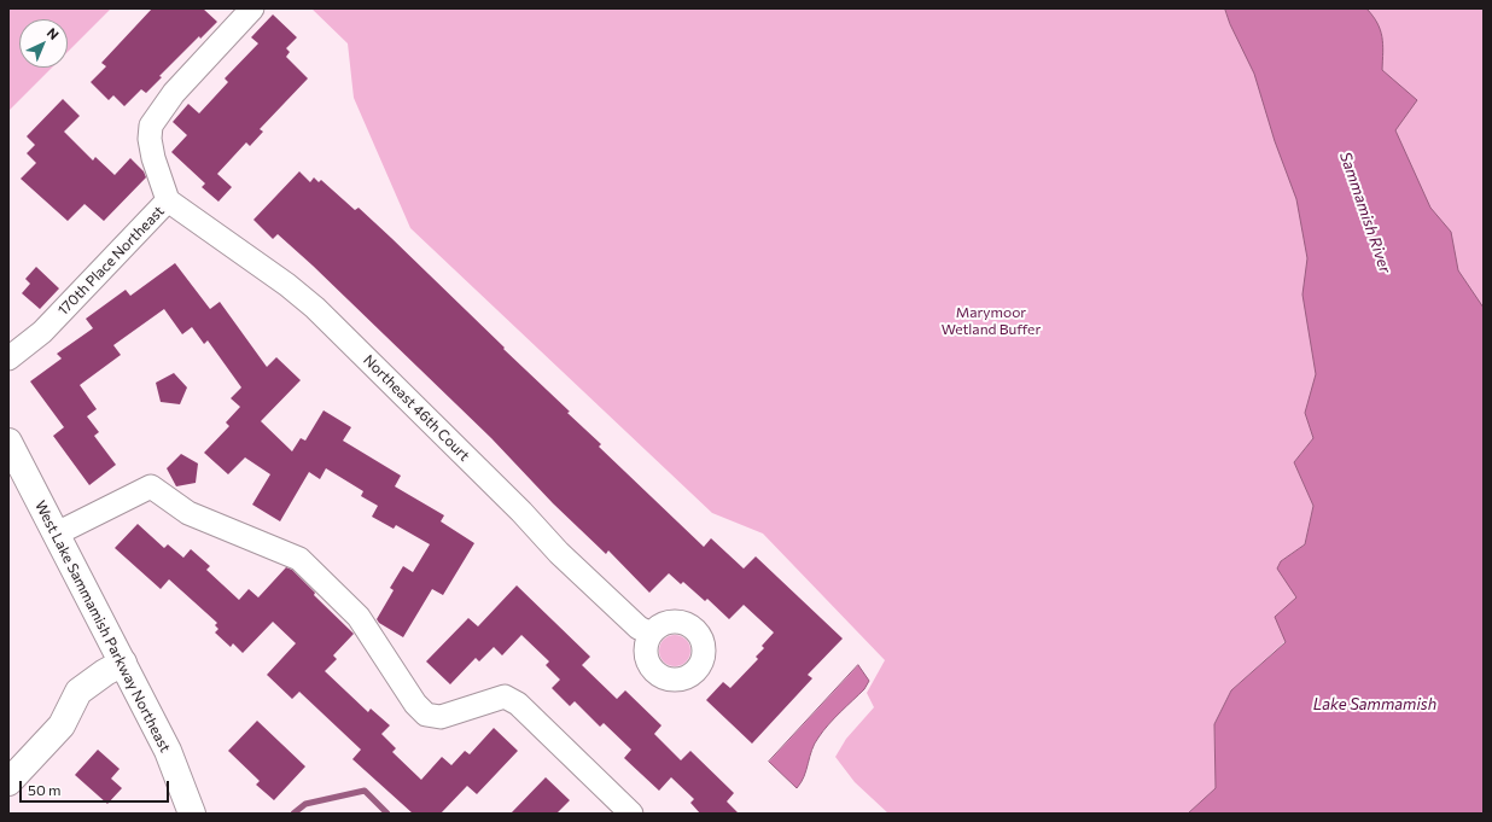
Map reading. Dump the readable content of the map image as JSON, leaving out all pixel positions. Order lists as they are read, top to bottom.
{
  "streets": {
    "main road": ["West Lake Sammamish Parkway Northeast"],
    "street": ["170th Place Northeast", "Northeast 46th Court"]
  },
  "crossings": [
    ["170th Place Northeast", "Northeast 46th Court"]
  ],
  "water": ["Sammamish River", "Lake Sammamish"],
  "parks": ["Marymoor Wetland Buffer"],
  "scale_bar": "50 m",
  "north": "top right"
}
